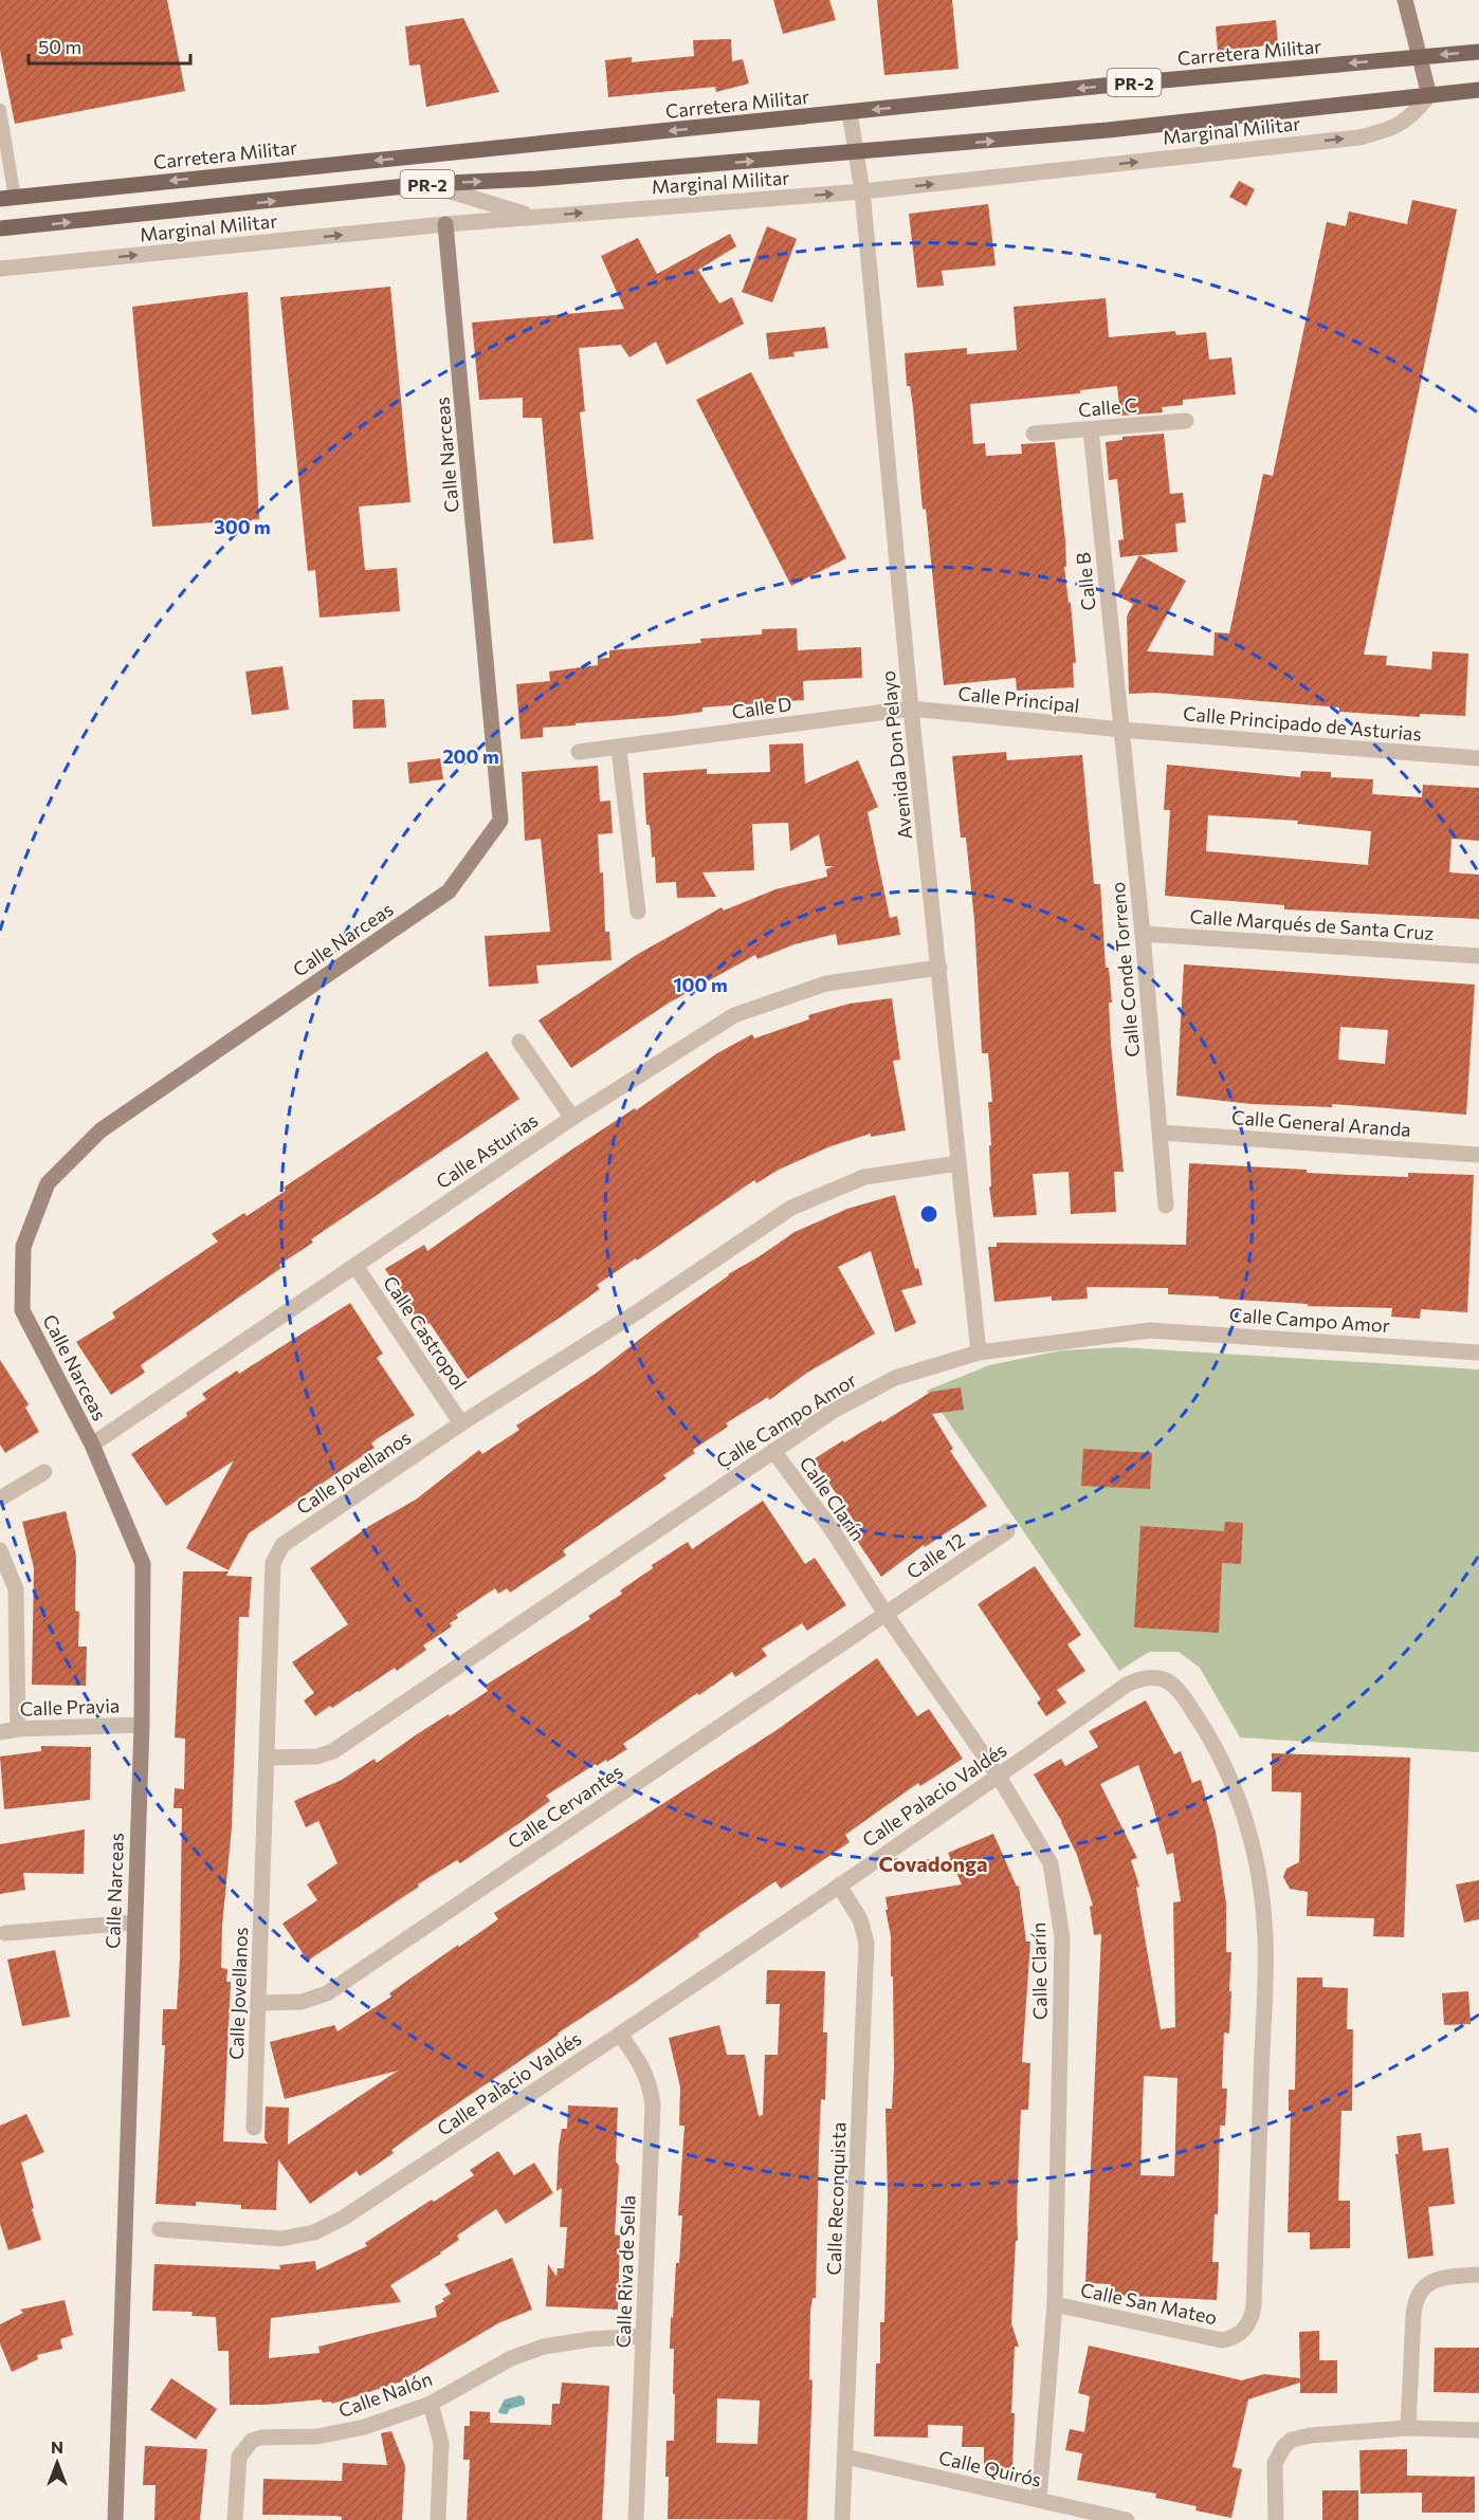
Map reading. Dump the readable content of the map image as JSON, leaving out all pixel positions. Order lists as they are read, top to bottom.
{
  "streets": {
    "main road": ["Carretera Militar", "PR-2"],
    "street": [
      "Marginal Militar",
      "Calle C",
      "Calle Narceas",
      "Calle B",
      "Calle Principal",
      "Calle D",
      "Calle Principado de Asturias",
      "Avenida Don Pelayo",
      "Calle Marqués de Santa Cruz",
      "Calle Conde Torreno",
      "Calle General Aranda",
      "Calle Asturias",
      "Calle Campo Amor",
      "Calle Castropol",
      "Calle Jovellanos",
      "Calle Clarín",
      "Calle 12",
      "Calle Pravia",
      "Calle Palacio Valdés",
      "Calle Cervantes",
      "Calle Reconquista",
      "Calle Riva de Sella",
      "Calle San Mateo",
      "Calle Nalón",
      "Calle Quirós"
    ]
  },
  "crossings": [
    ["Carretera Militar", "Avenida Don Pelayo"],
    ["PR-2", "Marginal Militar"],
    ["PR-2", "Avenida Don Pelayo"],
    ["Marginal Militar", "Calle Narceas"],
    ["Marginal Militar", "Avenida Don Pelayo"],
    ["Calle C", "Calle B"],
    ["Calle Narceas", "Calle Asturias"],
    ["Calle Narceas", "Calle Pravia"],
    ["Calle B", "Calle Principal"],
    ["Calle B", "Calle Principado de Asturias"],
    ["Calle B", "Calle Conde Torreno"],
    ["Calle Principal", "Calle D"],
    ["Calle Principal", "Calle Principado de Asturias"],
    ["Calle Principal", "Avenida Don Pelayo"],
    ["Calle Principal", "Calle Conde Torreno"],
    ["Calle D", "Avenida Don Pelayo"],
    ["Calle Principado de Asturias", "Calle Conde Torreno"],
    ["Avenida Don Pelayo", "Calle Asturias"],
    ["Avenida Don Pelayo", "Calle Campo Amor"],
    ["Avenida Don Pelayo", "Calle Jovellanos"],
    ["Calle Marqués de Santa Cruz", "Calle Conde Torreno"],
    ["Calle Conde Torreno", "Calle General Aranda"],
    ["Calle Asturias", "Calle Castropol"],
    ["Calle Campo Amor", "Calle Jovellanos"],
    ["Calle Campo Amor", "Calle Clarín"],
    ["Calle Castropol", "Calle Jovellanos"],
    ["Calle Jovellanos", "Calle Cervantes"],
    ["Calle Clarín", "Calle 12"],
    ["Calle Clarín", "Calle Palacio Valdés"],
    ["Calle Clarín", "Calle Cervantes"],
    ["Calle Clarín", "Calle San Mateo"],
    ["Calle Clarín", "Calle Quirós"],
    ["Calle 12", "Calle Cervantes"],
    ["Calle Palacio Valdés", "Calle Reconquista"],
    ["Calle Palacio Valdés", "Calle Riva de Sella"],
    ["Calle Palacio Valdés", "Calle San Mateo"],
    ["Calle Reconquista", "Calle Quirós"],
    ["Calle Riva de Sella", "Calle Nalón"]
  ],
  "one_way": ["Marginal Militar"],
  "districts": ["Covadonga"],
  "scale_bar": "50 m",
  "north": "top",
  "rings": ["300 m", "200 m", "100 m"]
}
